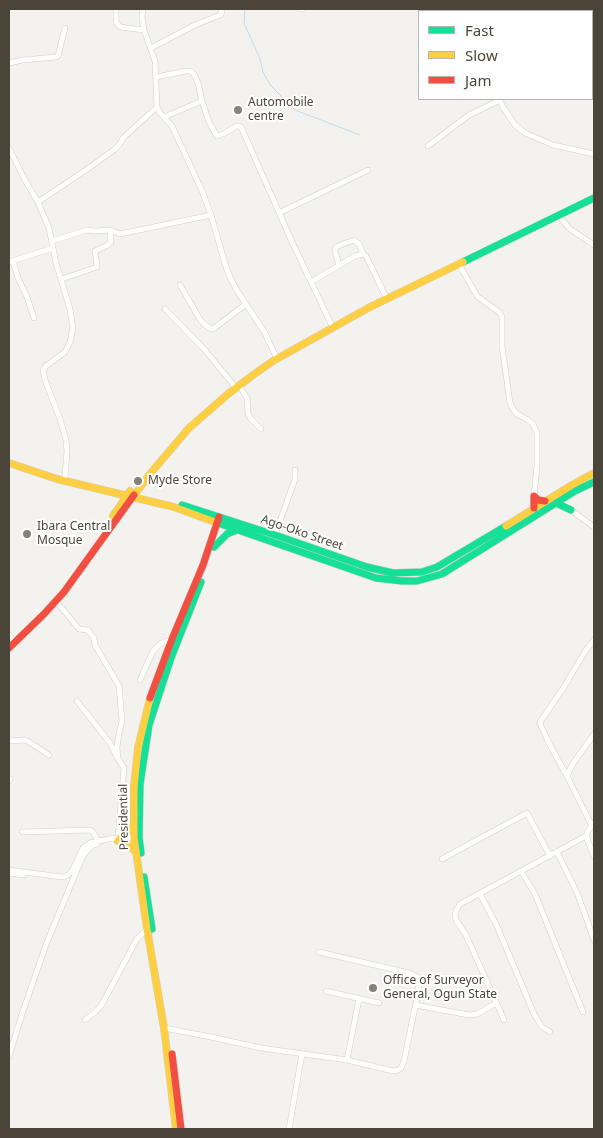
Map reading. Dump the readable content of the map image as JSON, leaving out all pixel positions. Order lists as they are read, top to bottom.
{
  "streets": {
    "main road": ["Ago-Oko Street", "Presidential"]
  },
  "crossings": [
    ["Ago-Oko Street", "Presidential"]
  ],
  "places": [
    "Automobile centre",
    "Myde Store",
    "Ibara Central Mosque",
    "Office of Surveyor General, Ogun State"
  ],
  "legend": ["Fast", "Slow", "Jam"]
}
